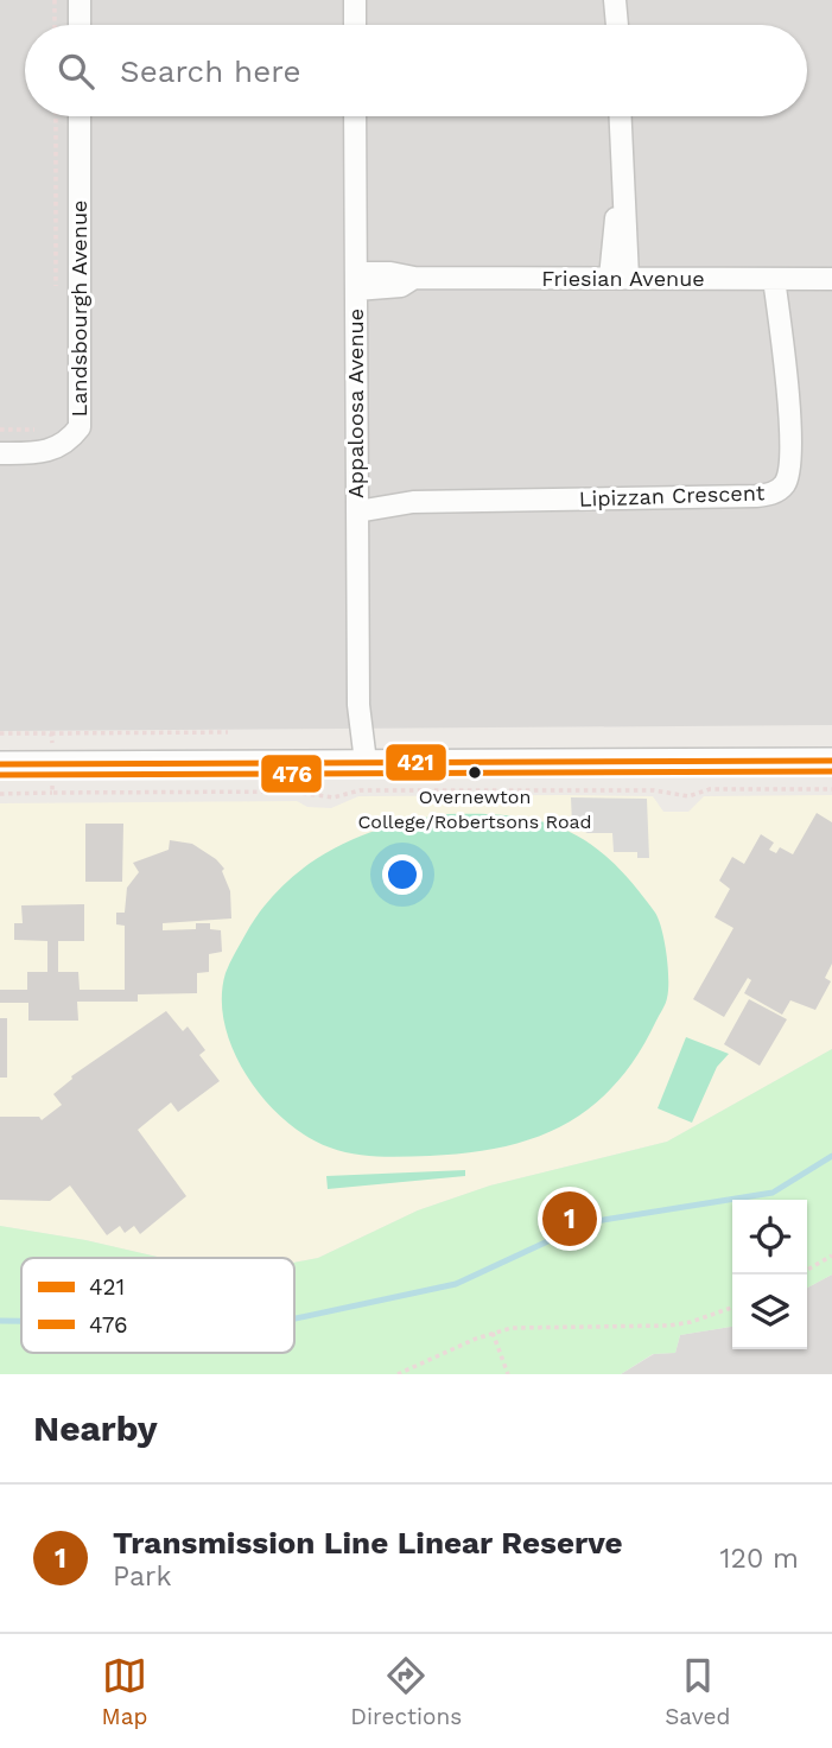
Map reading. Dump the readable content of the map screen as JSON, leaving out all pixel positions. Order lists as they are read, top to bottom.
{
  "streets": {
    "street": [
      "Friesian Avenue",
      "Landsbourgh Avenue",
      "Appaloosa Avenue",
      "Lipizzan Crescent"
    ]
  },
  "crossings": [
    ["Friesian Avenue", "Appaloosa Avenue"],
    ["Friesian Avenue", "Lipizzan Crescent"],
    ["Appaloosa Avenue", "Lipizzan Crescent"]
  ],
  "places": ["Overnewton College/Robertsons Road"],
  "lines": ["transit line 421", "transit line 476"],
  "legend": ["421", "476"],
  "page": {
    "search": "Search here",
    "pins": "1",
    "heading": "Nearby",
    "list": [
      {
        "mark": "1",
        "name": "Transmission Line Linear Reserve",
        "note": "Park",
        "value": "120 m"
      }
    ],
    "nav": ["Map", "Directions", "Saved"]
  }
}
